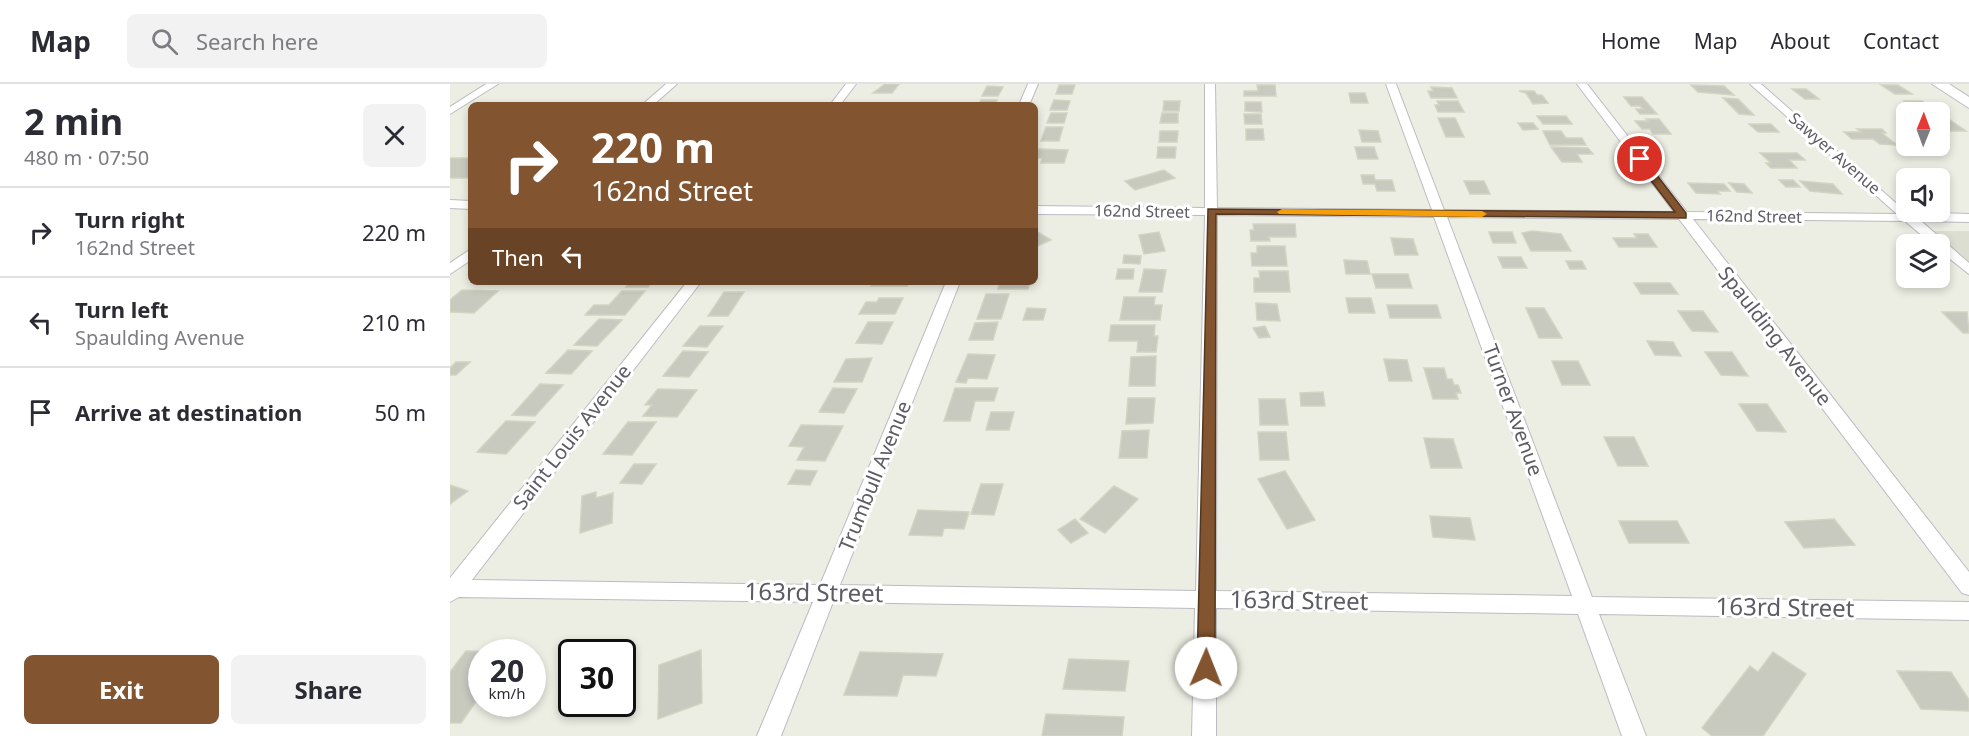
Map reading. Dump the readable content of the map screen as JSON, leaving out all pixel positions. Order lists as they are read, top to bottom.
{
  "streets": {
    "street": [
      "Sawyer Avenue",
      "162nd Street",
      "Spaulding Avenue",
      "Turner Avenue",
      "Saint Louis Avenue",
      "Trumbull Avenue",
      "163rd Street"
    ]
  },
  "crossings": [
    ["162nd Street", "Spaulding Avenue"],
    ["162nd Street", "Turner Avenue"],
    ["Turner Avenue", "163rd Street"],
    ["Saint Louis Avenue", "163rd Street"],
    ["Trumbull Avenue", "163rd Street"]
  ],
  "north": "top",
  "page": {
    "header": "Map",
    "search": "Search here",
    "nav": [
      "Home",
      "Map",
      "About",
      "Contact"
    ],
    "heading": ["2 min", "480 m · 07:50"],
    "turn": ["220 m", "162nd Street"],
    "list": [
      {
        "name": "Turn right",
        "note": "162nd Street",
        "value": "220 m"
      },
      {
        "name": "Turn left",
        "note": "Spaulding Avenue",
        "value": "210 m"
      },
      {
        "name": "Arrive at destination",
        "value": "50 m"
      }
    ],
    "then": "Then",
    "speed": "20 km/h",
    "limit": "30",
    "buttons": ["Exit", "Share"]
  }
}
